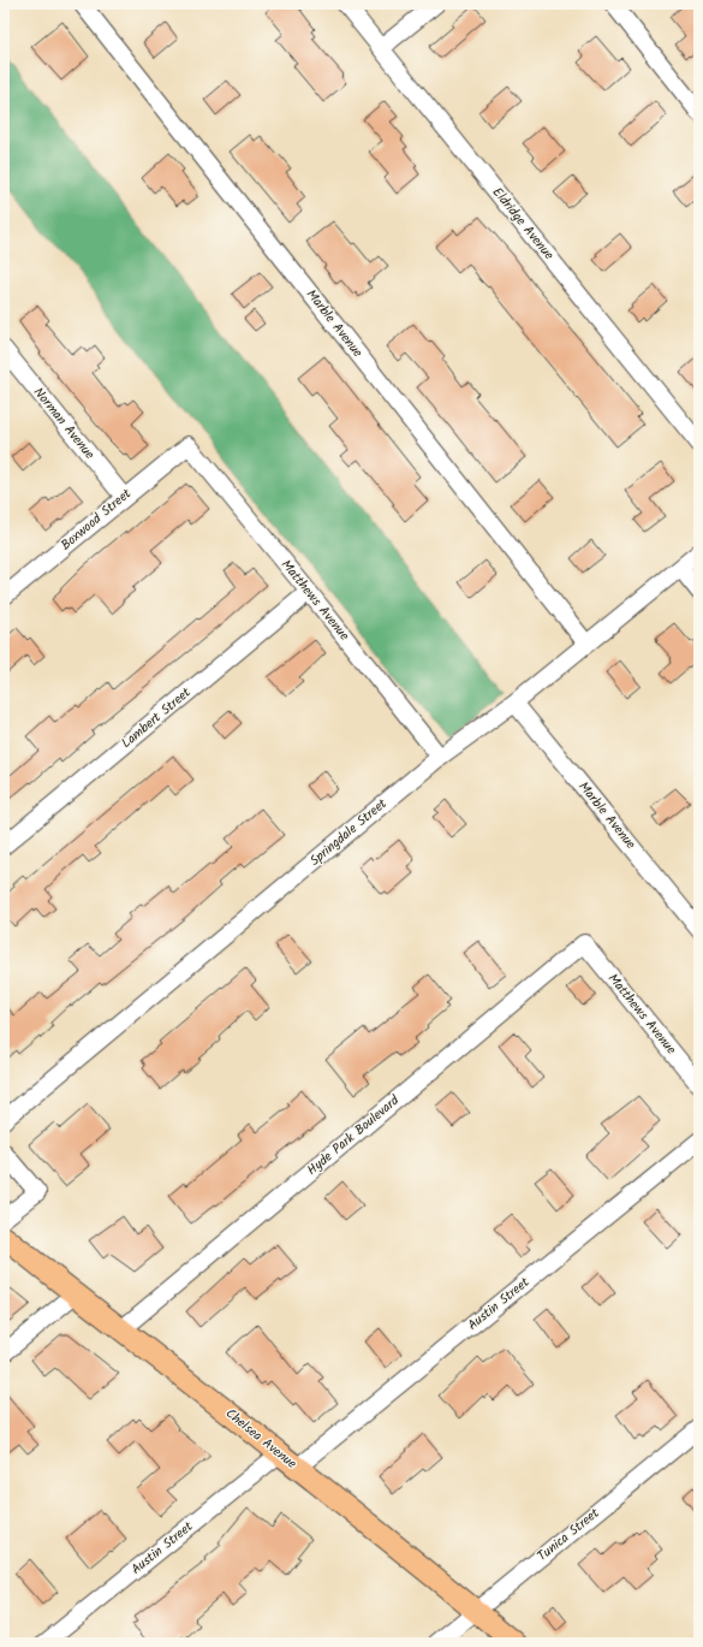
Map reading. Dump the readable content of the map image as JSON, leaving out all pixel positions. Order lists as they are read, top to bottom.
{
  "streets": {
    "main road": ["Chelsea Avenue"],
    "street": [
      "Eldridge Avenue",
      "Marble Avenue",
      "Norman Avenue",
      "Boxwood Street",
      "Matthews Avenue",
      "Lambert Street",
      "Springdale Street",
      "Hyde Park Boulevard",
      "Austin Street",
      "Tunica Street"
    ]
  },
  "crossings": [
    ["Marble Avenue", "Springdale Street"],
    ["Norman Avenue", "Boxwood Street"],
    ["Boxwood Street", "Matthews Avenue"],
    ["Matthews Avenue", "Lambert Street"],
    ["Matthews Avenue", "Springdale Street"],
    ["Matthews Avenue", "Hyde Park Boulevard"],
    ["Hyde Park Boulevard", "Chelsea Avenue"],
    ["Austin Street", "Chelsea Avenue"],
    ["Chelsea Avenue", "Tunica Street"]
  ]
}
